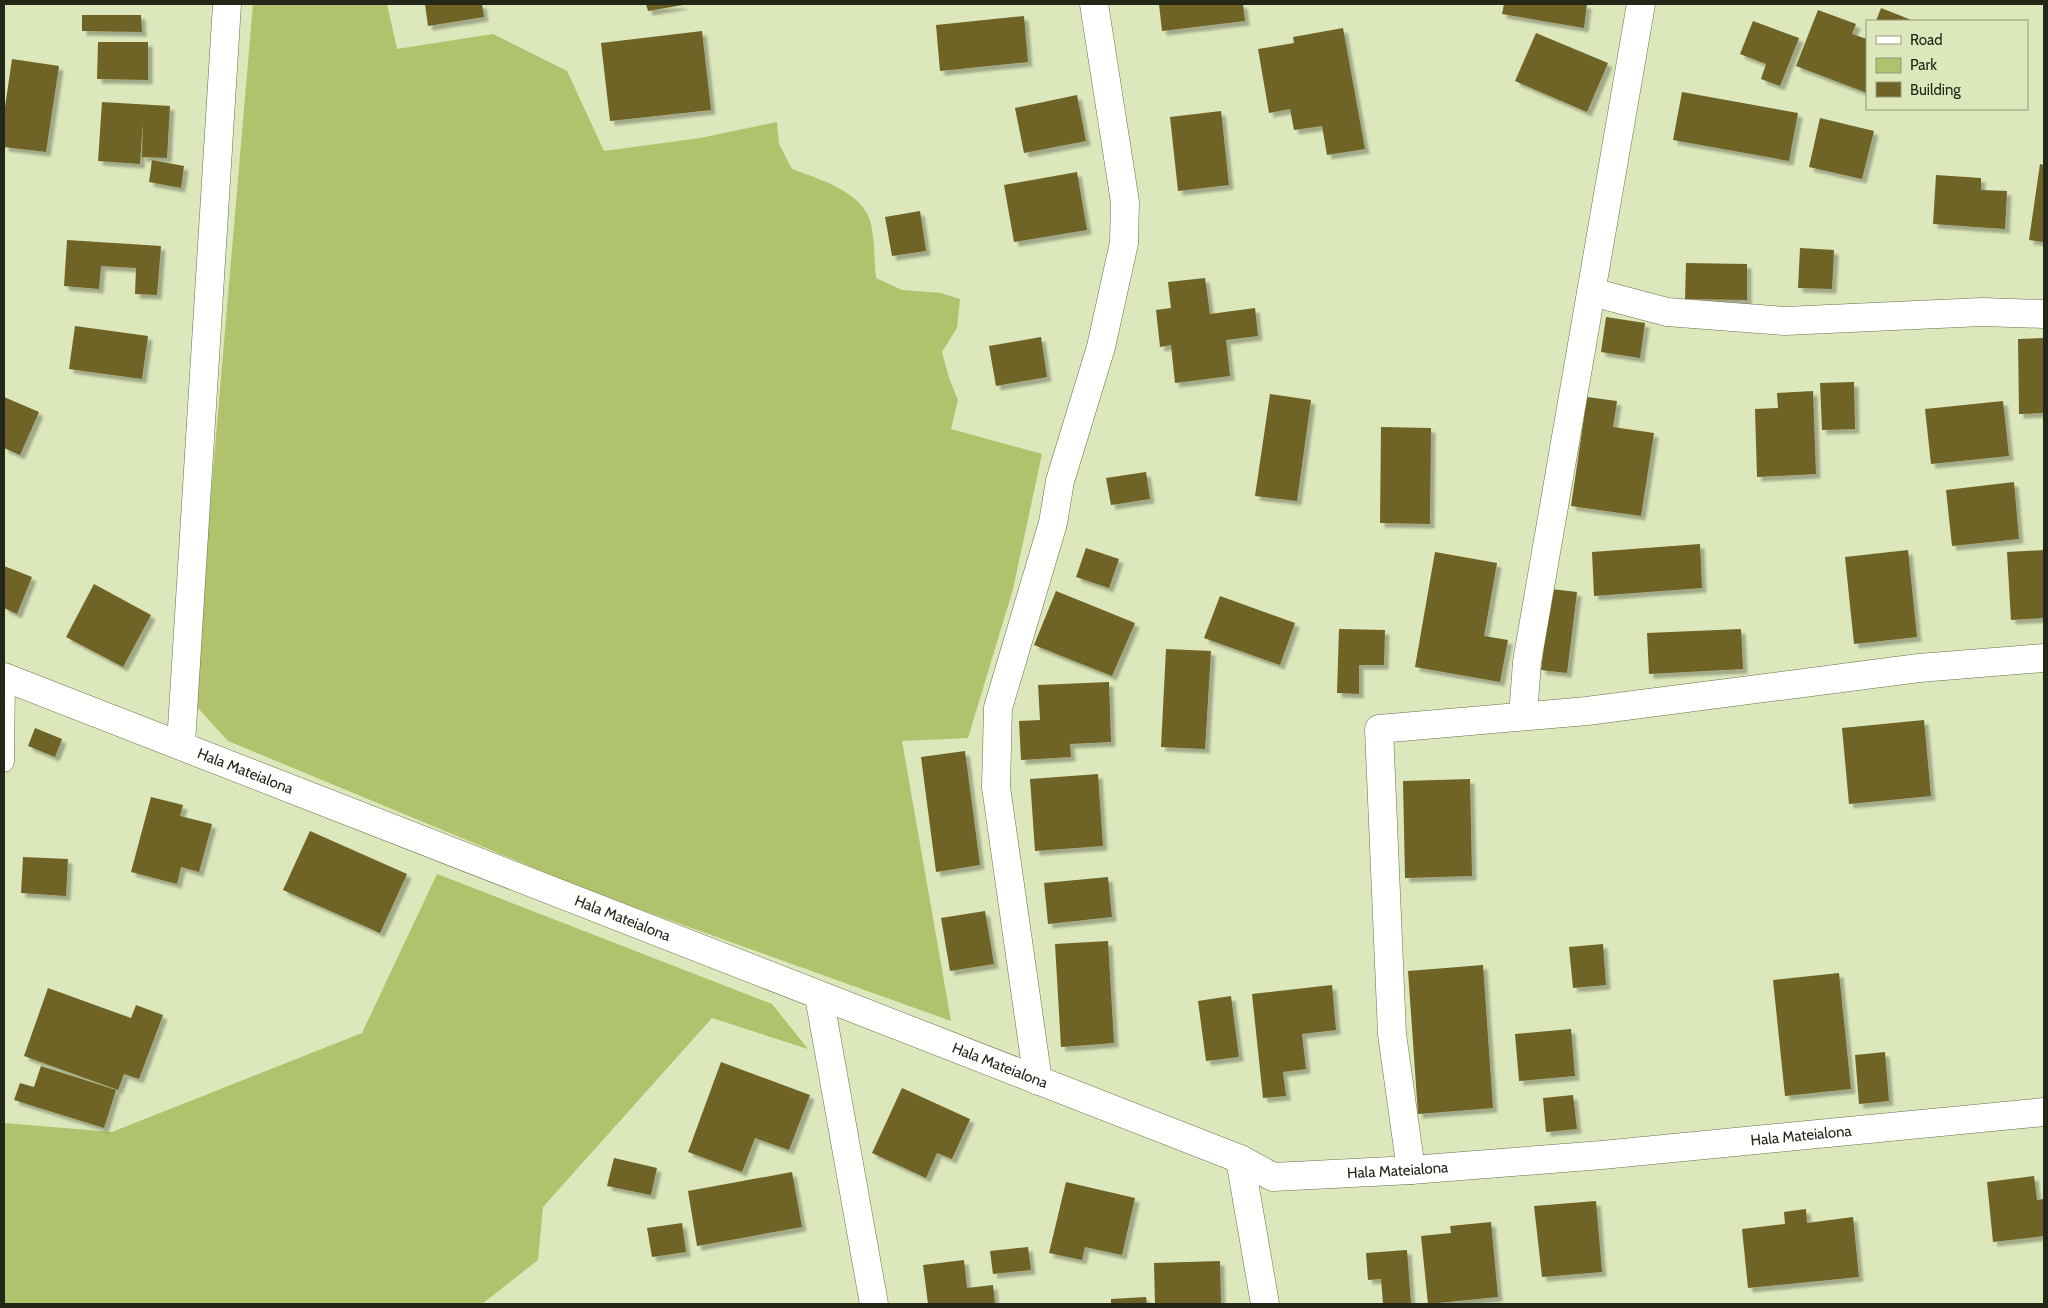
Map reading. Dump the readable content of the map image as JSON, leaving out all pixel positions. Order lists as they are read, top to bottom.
{
  "streets": {
    "street": ["Hala Mateialona"]
  },
  "legend": ["Road", "Park", "Building"]
}
